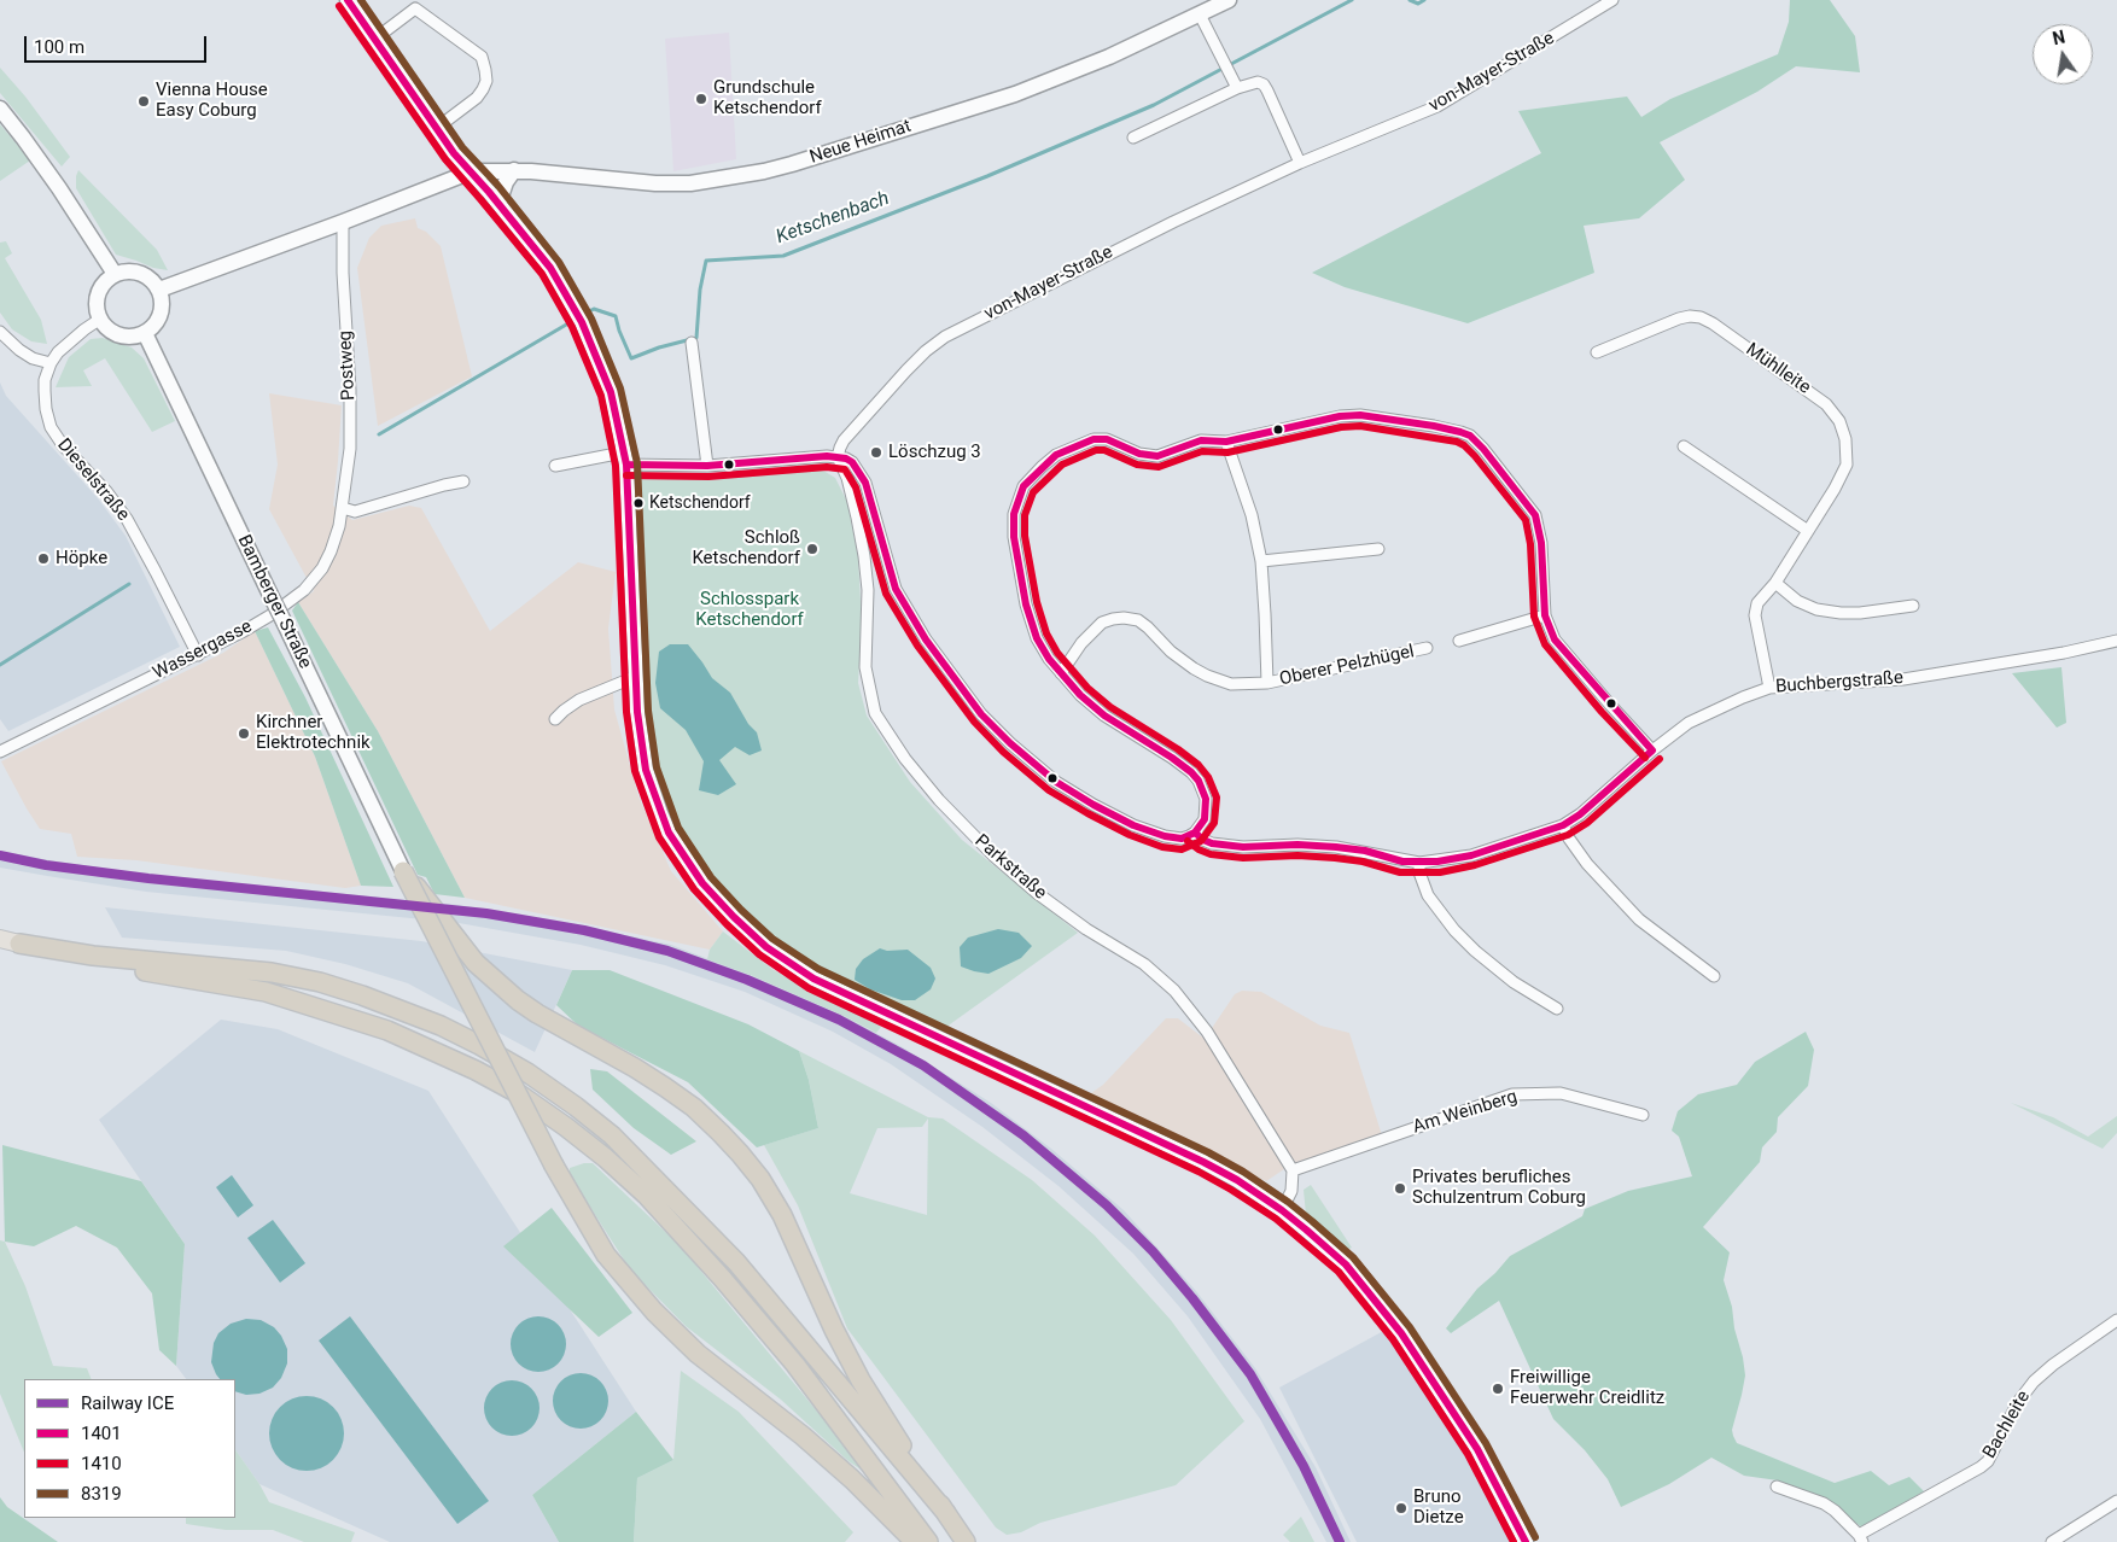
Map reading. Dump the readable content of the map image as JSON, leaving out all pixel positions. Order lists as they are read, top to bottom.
{
  "streets": {
    "street": [
      "von-Mayer-Straße",
      "Neue Heimat",
      "Postweg",
      "Mühlleite",
      "Dieselstraße",
      "Bamberger Straße",
      "Wassergasse",
      "Oberer Pelzhügel",
      "Buchbergstraße",
      "Parkstraße",
      "Am Weinberg",
      "Bachleite"
    ]
  },
  "crossings": [
    ["von-Mayer-Straße", "Parkstraße"],
    ["Postweg", "Wassergasse"],
    ["Mühlleite", "Buchbergstraße"],
    ["Dieselstraße", "Bamberger Straße"],
    ["Dieselstraße", "Wassergasse"],
    ["Parkstraße", "Am Weinberg"]
  ],
  "water": ["Ketschenbach"],
  "parks": ["Schlosspark Ketschendorf"],
  "places": [
    "Grundschule Ketschendorf",
    "Vienna House Easy Coburg",
    "Löschzug 3",
    "Ketschendorf",
    "Schloß Ketschendorf",
    "Höpke",
    "Kirchner Elektrotechnik",
    "Privates berufliches Schulzentrum Coburg",
    "Freiwillige Feuerwehr Creidlitz",
    "Bruno Dietze"
  ],
  "lines": [
    "transit line 1401",
    "transit line 8319",
    "transit line 1410",
    "rail line ICE"
  ],
  "legend": [
    "Railway ICE",
    "1401",
    "1410",
    "8319"
  ],
  "scale_bar": "100 m",
  "north": "top"
}
